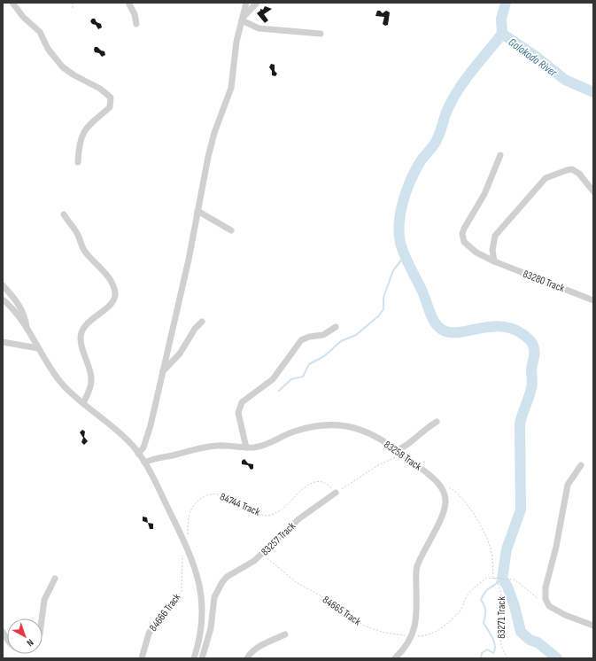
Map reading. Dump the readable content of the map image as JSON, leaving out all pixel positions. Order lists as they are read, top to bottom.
{
  "streets": {
    "street": [
      "83280 Track",
      "83258 Track",
      "83257 Track",
      "84666 Track"
    ],
    "path": ["84744 Track", "84665 Track", "83271 Track"]
  },
  "crossings": [
    ["83258 Track", "84665 Track"],
    ["84744 Track", "83257 Track"],
    ["83257 Track", "84665 Track"],
    ["84665 Track", "83271 Track"]
  ],
  "water": ["Golokodo River"],
  "north": "bottom right"
}
